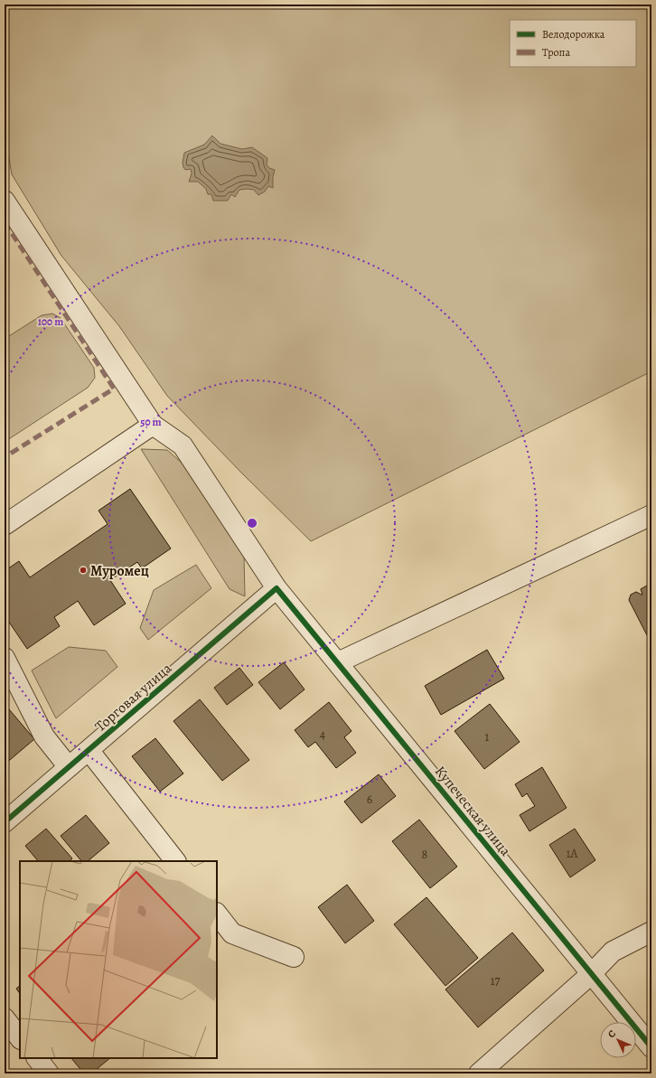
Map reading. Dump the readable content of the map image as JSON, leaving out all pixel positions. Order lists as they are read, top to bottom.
{
  "streets": {
    "street": ["Торговая улица", "Купеческая улица"]
  },
  "crossings": [
    ["Торговая улица", "Купеческая улица"]
  ],
  "places": ["Муромец"],
  "house_numbers": [
    "4",
    "1",
    "6",
    "1А",
    "8",
    "17"
  ],
  "legend": ["Велодорожка", "Тропа"],
  "north": "top left",
  "rings": ["100 m", "50 m"]
}
